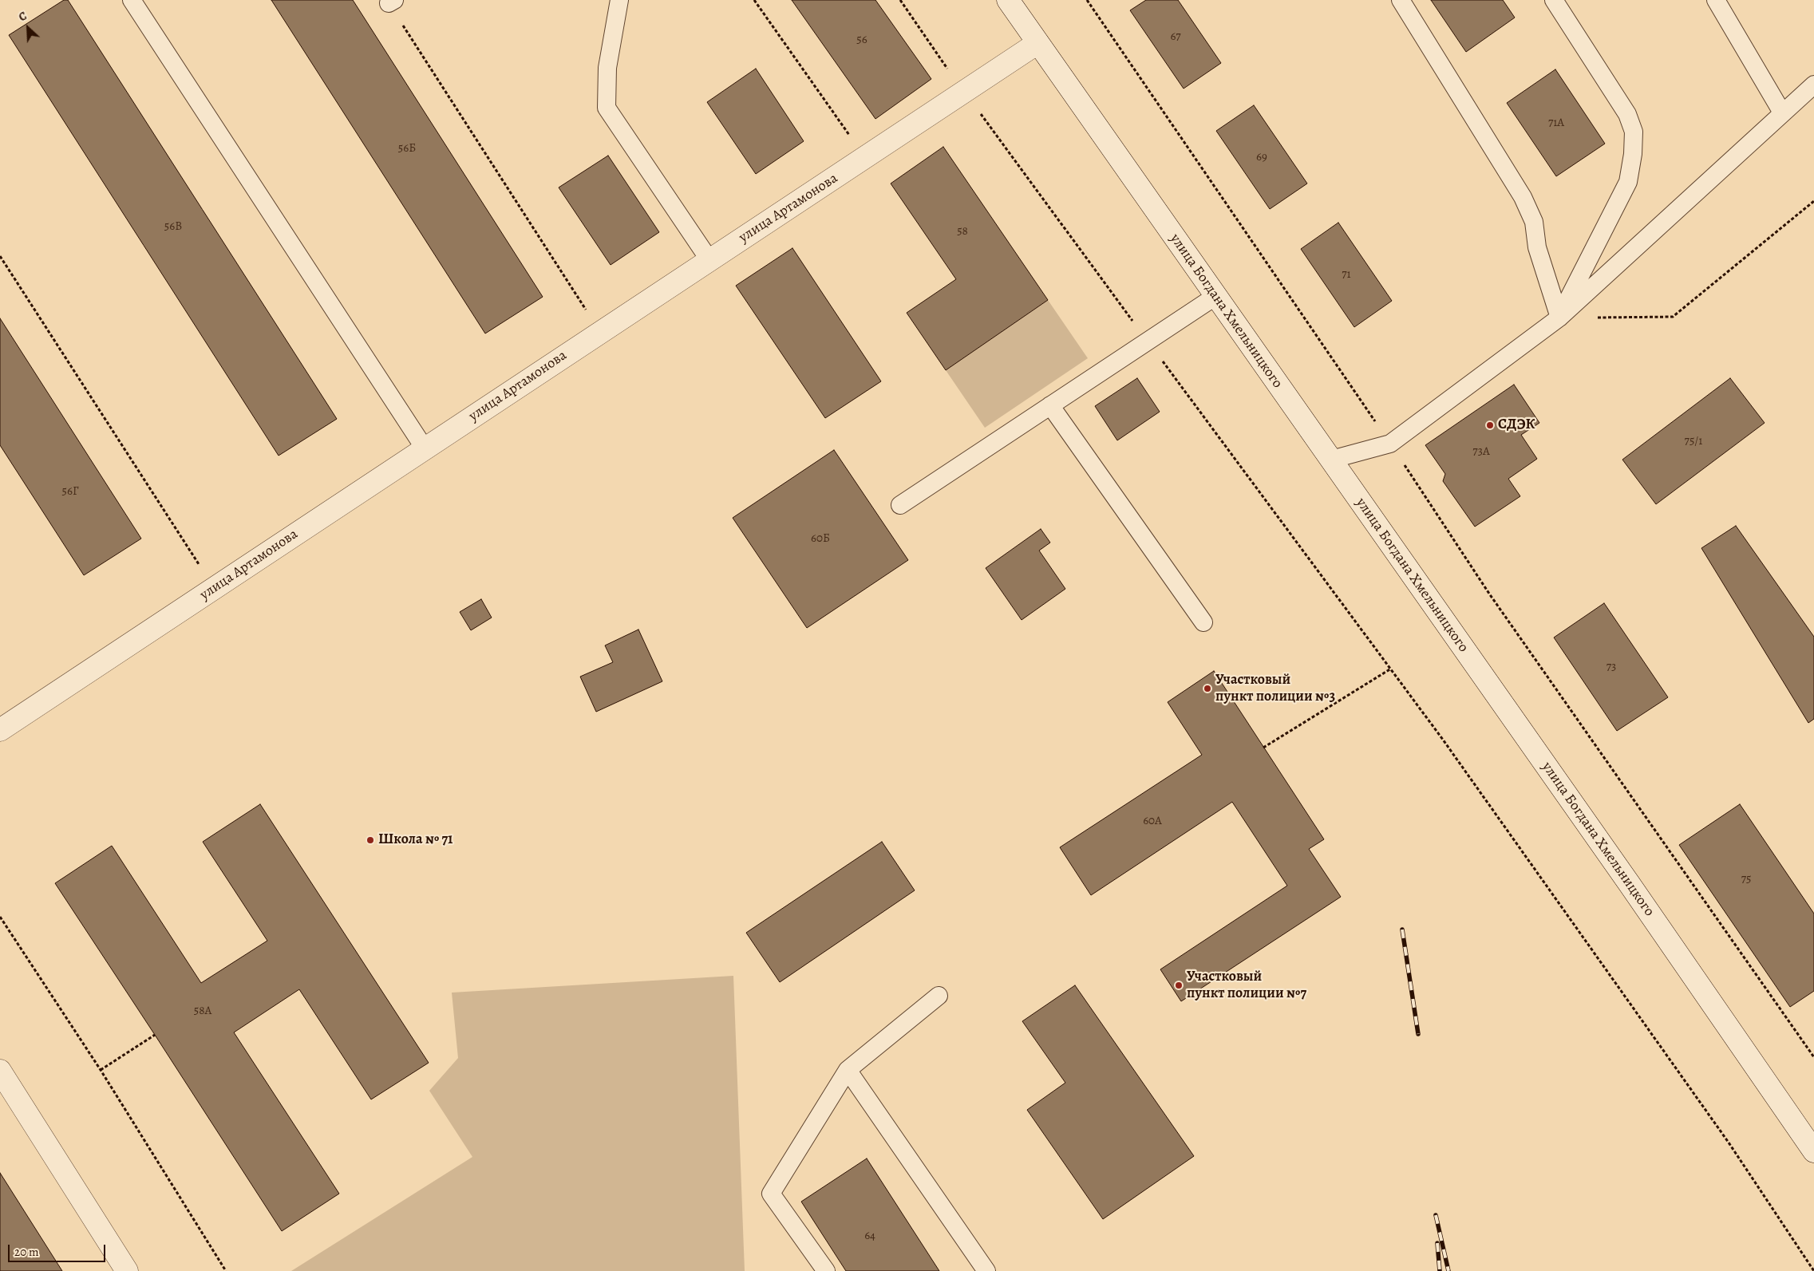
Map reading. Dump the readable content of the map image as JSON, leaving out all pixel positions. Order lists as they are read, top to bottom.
{
  "streets": {
    "street": ["улица Артамонова", "улица Богдана Хмельницкого"]
  },
  "crossings": [
    ["улица Артамонова", "улица Богдана Хмельницкого"]
  ],
  "places": [
    "СДЭК",
    "Участковый пункт полиции №3",
    "Школа № 71",
    "Участковый пункт полиции №7"
  ],
  "house_numbers": [
    "67",
    "56",
    "71А",
    "56Б",
    "69",
    "56В",
    "58",
    "71",
    "75/1",
    "73А",
    "56Г",
    "60Б",
    "73",
    "60А",
    "75",
    "58А",
    "64"
  ],
  "scale_bar": "20 m",
  "north": "top left"
}
